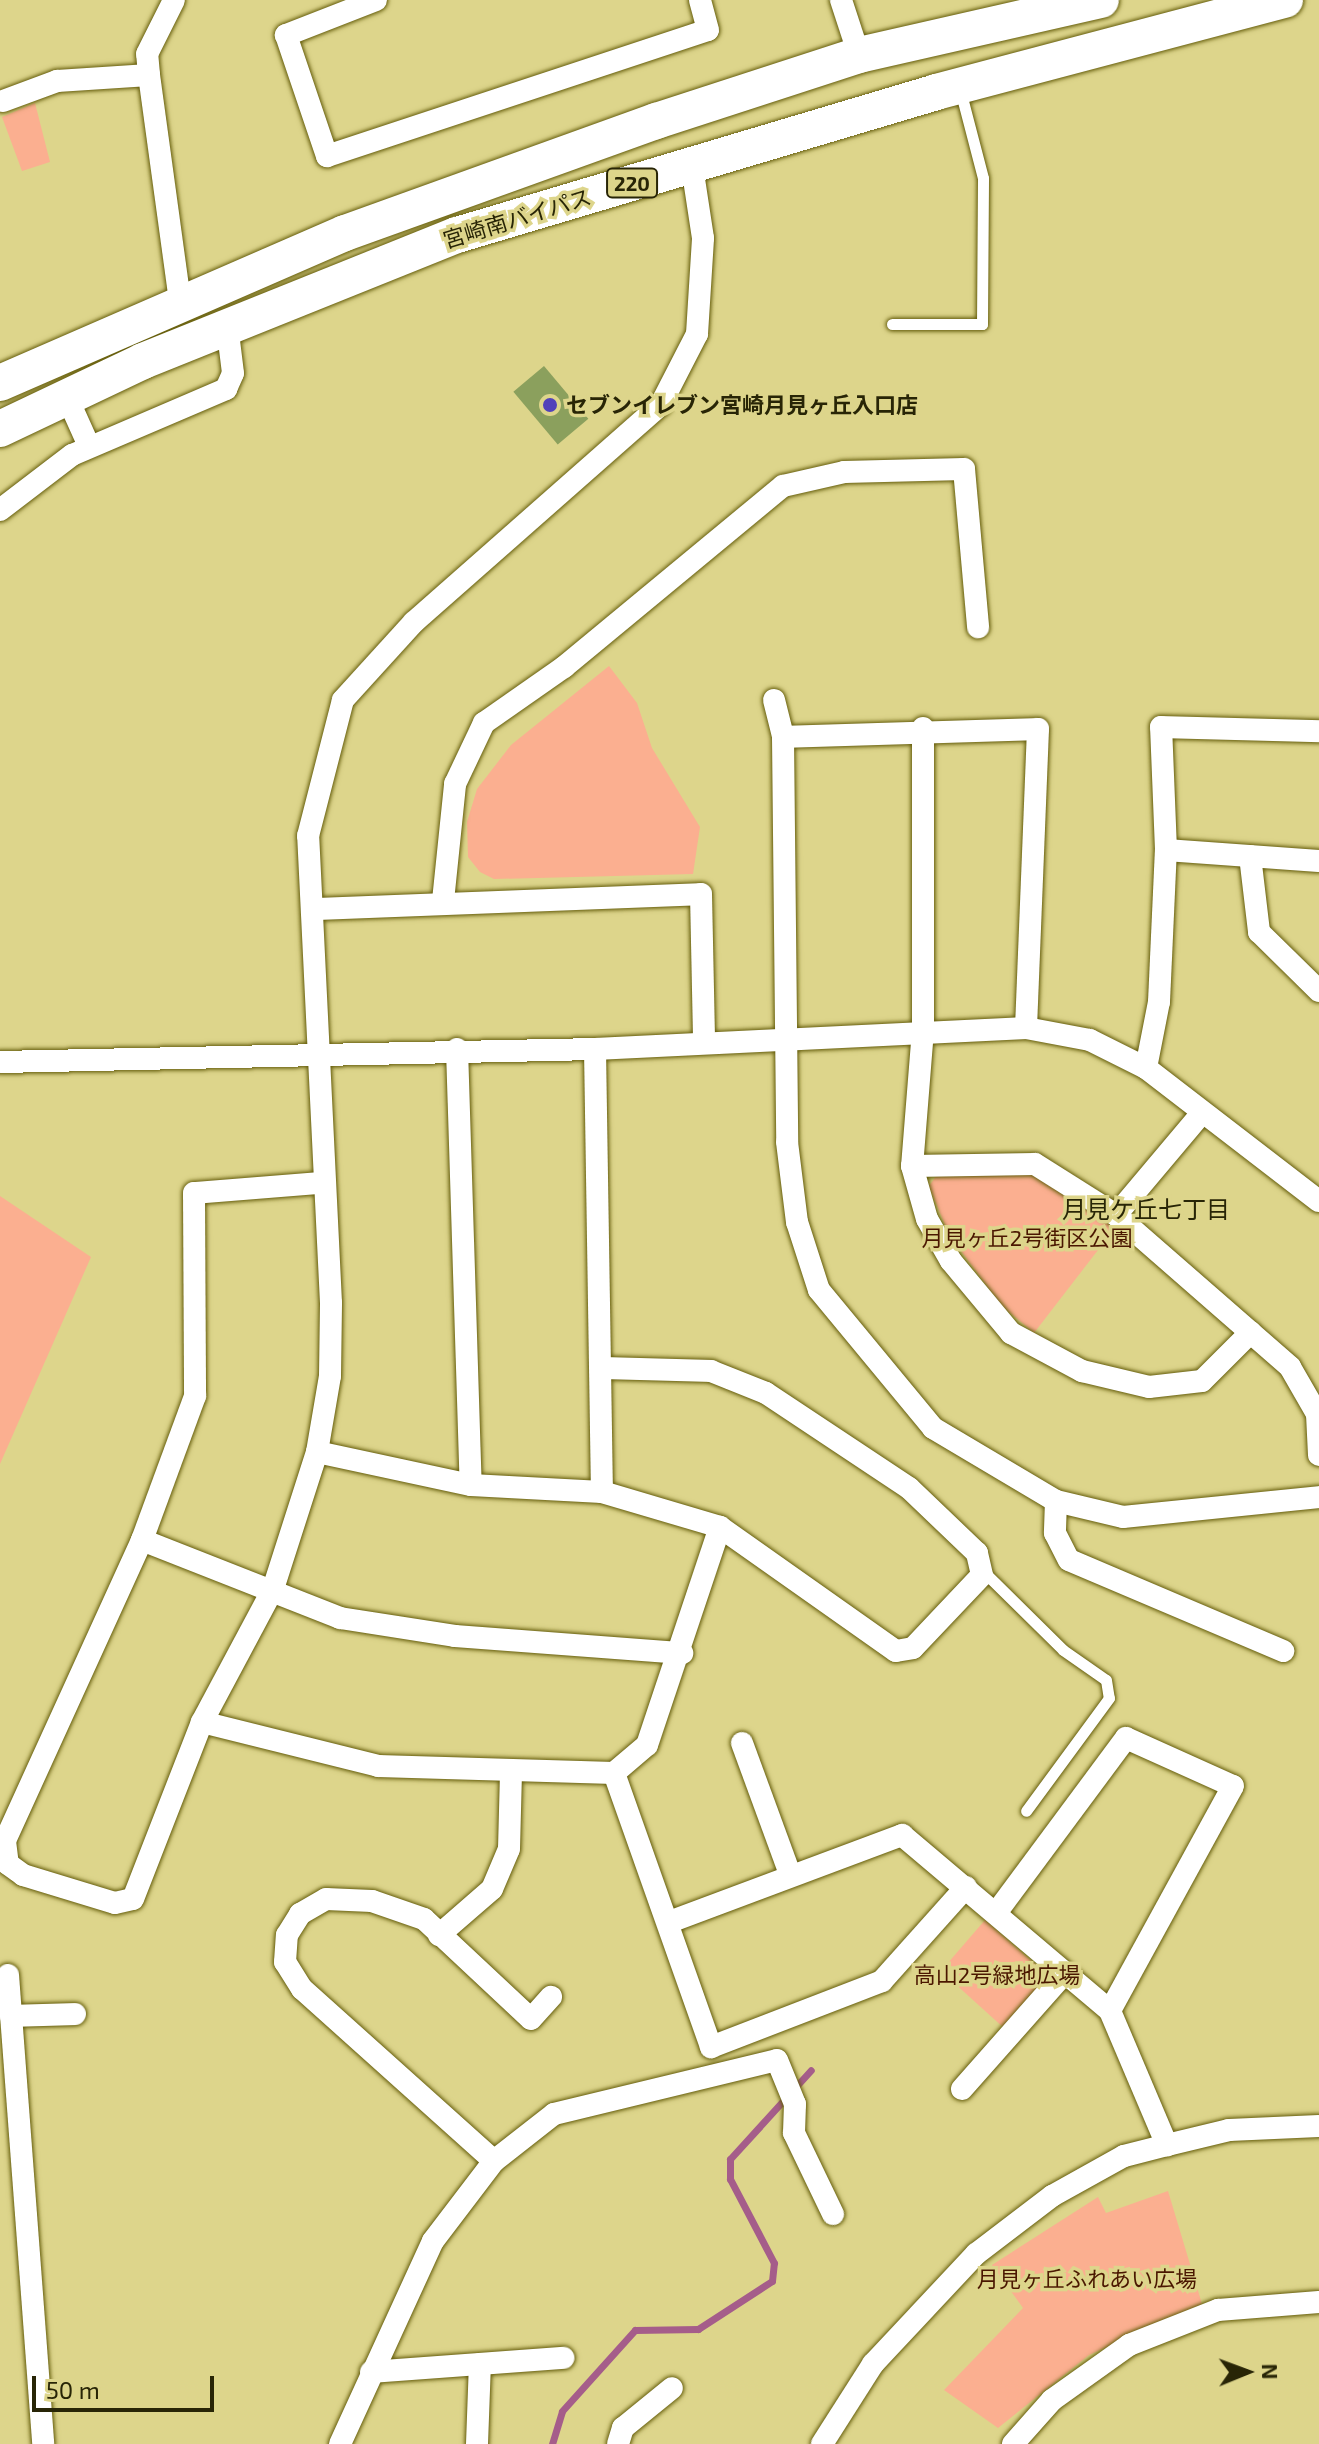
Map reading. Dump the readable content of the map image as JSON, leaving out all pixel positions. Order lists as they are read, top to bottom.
{
  "streets": {
    "highway": ["220", "宮崎南バイパス"]
  },
  "districts": ["月見ケ丘七丁目"],
  "parks": ["月見ヶ丘2号街区公園", "高山2号緑地広場", "月見ヶ丘ふれあい広場"],
  "places": ["セブンイレブン宮崎月見ヶ丘入口店"],
  "scale_bar": "50 m",
  "north": "right"
}
